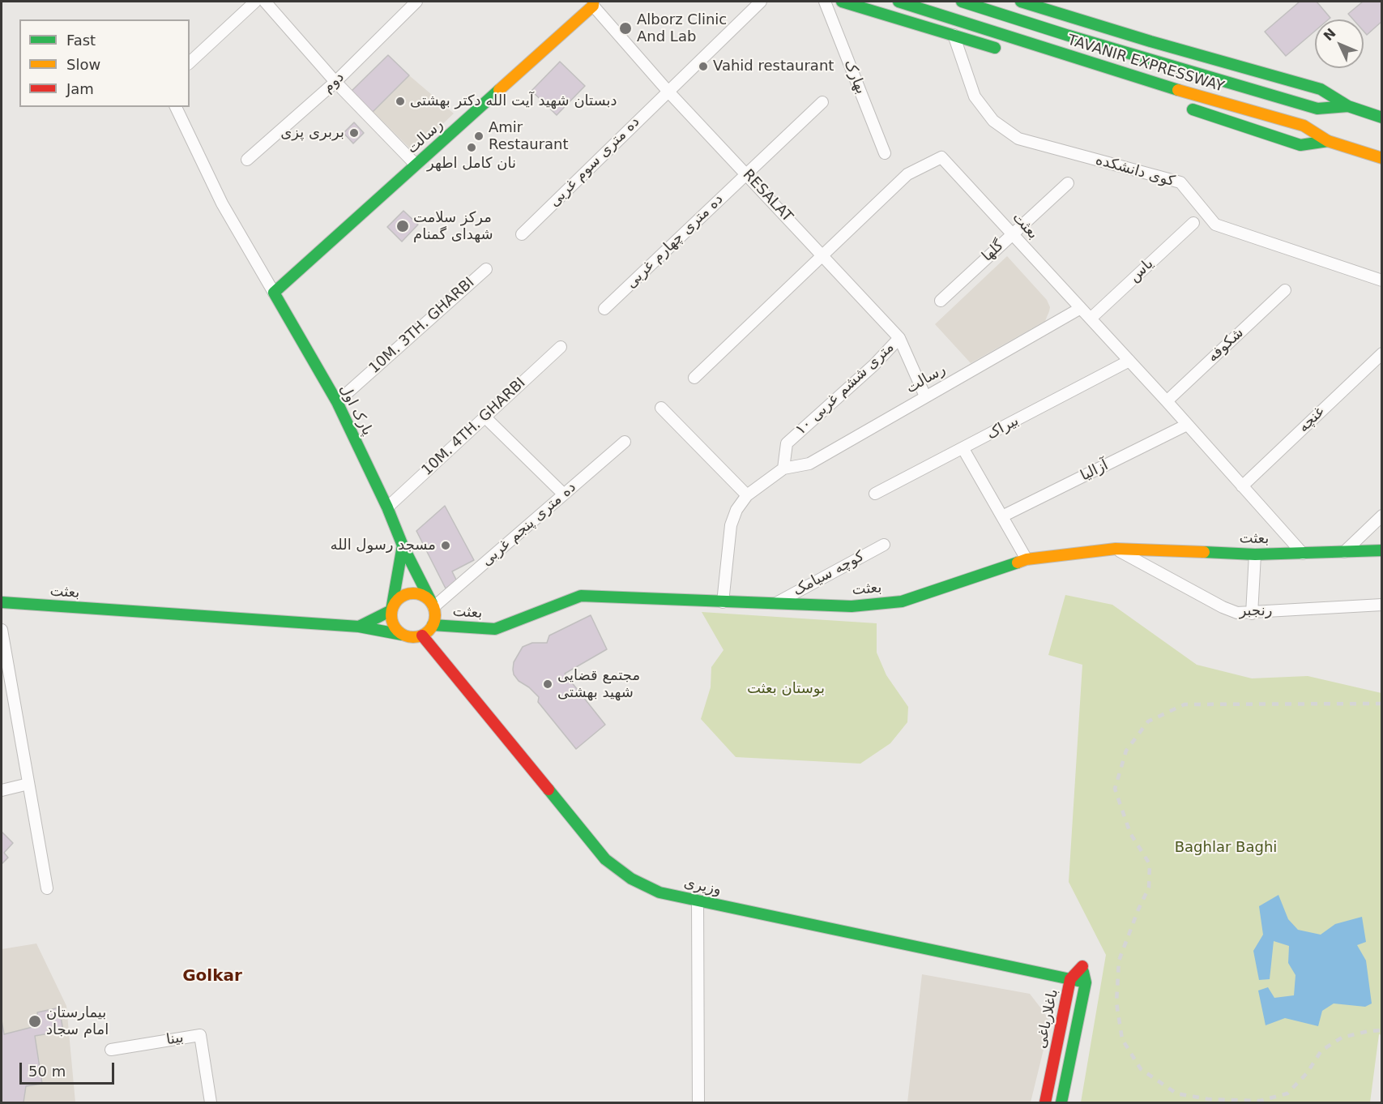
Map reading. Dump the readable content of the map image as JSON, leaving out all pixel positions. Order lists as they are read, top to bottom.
{
  "streets": {
    "main road": [
      "TAVANIR EXPRESSWAY",
      "رسالت",
      "بعثت",
      "پارک اول",
      "وزیری",
      "باغلارباغی"
    ],
    "street": [
      "بهارک",
      "دوم",
      "ده متری سوم غربی",
      "کوی دانشکده",
      "RESALAT",
      "ده متری چهارم غربی",
      "گلها",
      "یاس",
      "10M. 3TH. GHARBI",
      "شکوفه",
      "۱۰ متری ششم غربی",
      "غنچه",
      "10M. 4TH. GHARBI",
      "بیراک",
      "آزالیا",
      "ده متری پنجم غربی",
      "کوچه سیامک",
      "رنجبر",
      "بینا"
    ]
  },
  "crossings": [
    ["رسالت", "RESALAT"],
    ["رسالت", "بعثت"],
    ["رسالت", "۱۰ متری ششم غربی"],
    ["رسالت", "پارک اول"],
    ["ده متری سوم غربی", "RESALAT"],
    ["RESALAT", "بعثت"],
    ["RESALAT", "ده متری چهارم غربی"],
    ["RESALAT", "۱۰ متری ششم غربی"],
    ["بعثت", "گلها"],
    ["بعثت", "یاس"],
    ["بعثت", "شکوفه"],
    ["بعثت", "پارک اول"],
    ["بعثت", "غنچه"],
    ["بعثت", "بیراک"],
    ["بعثت", "آزالیا"],
    ["بعثت", "ده متری پنجم غربی"],
    ["بعثت", "کوچه سیامک"],
    ["بعثت", "رنجبر"],
    ["بعثت", "وزیری"],
    ["10M. 3TH. GHARBI", "پارک اول"],
    ["پارک اول", "10M. 4TH. GHARBI"],
    ["پارک اول", "ده متری پنجم غربی"],
    ["پارک اول", "وزیری"],
    ["ده متری پنجم غربی", "وزیری"],
    ["وزیری", "باغلارباغی"]
  ],
  "districts": ["Golkar"],
  "parks": ["بوستان بعثت", "Baghlar Baghi"],
  "places": [
    "Alborz Clinic And Lab",
    "Vahid restaurant",
    "دبستان شهید آیت الله دکتر بهشتی",
    "بربری پزی",
    "Amir Restaurant",
    "نان کامل اطهر",
    "مرکز سلامت شهدای گمنام",
    "مسجد رسول الله",
    "مجتمع قضایی شهید بهشتی",
    "بیمارستان امام سجاد"
  ],
  "legend": ["Fast", "Slow", "Jam"],
  "scale_bar": "50 m",
  "north": "top left"
}
